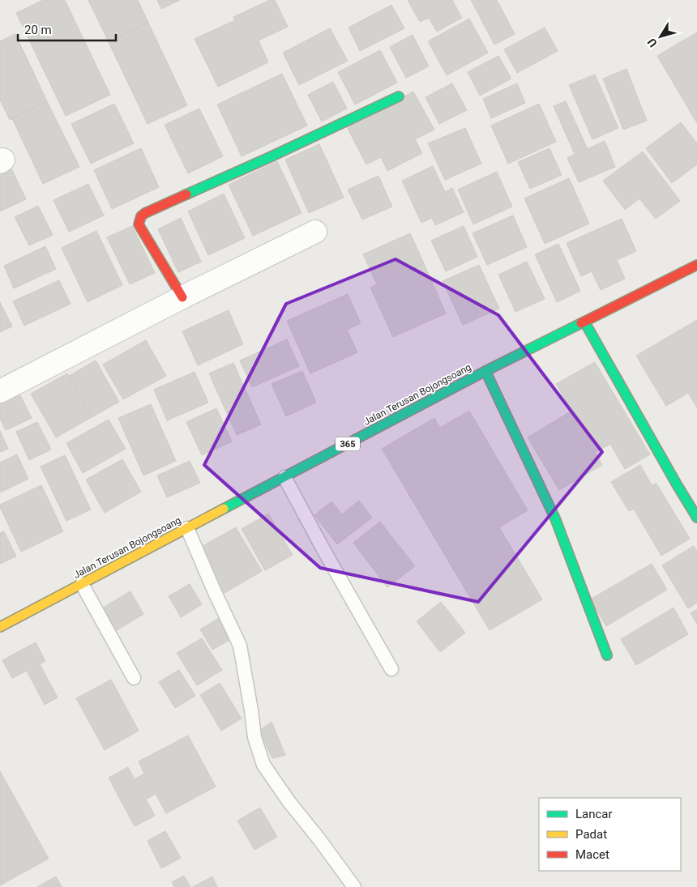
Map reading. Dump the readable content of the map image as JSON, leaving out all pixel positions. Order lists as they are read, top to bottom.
{
  "streets": {
    "street": ["Jalan Terusan Bojongsoang", "365"]
  },
  "legend": ["Lancar", "Padat", "Macet"],
  "scale_bar": "20 m",
  "north": "bottom left"
}
